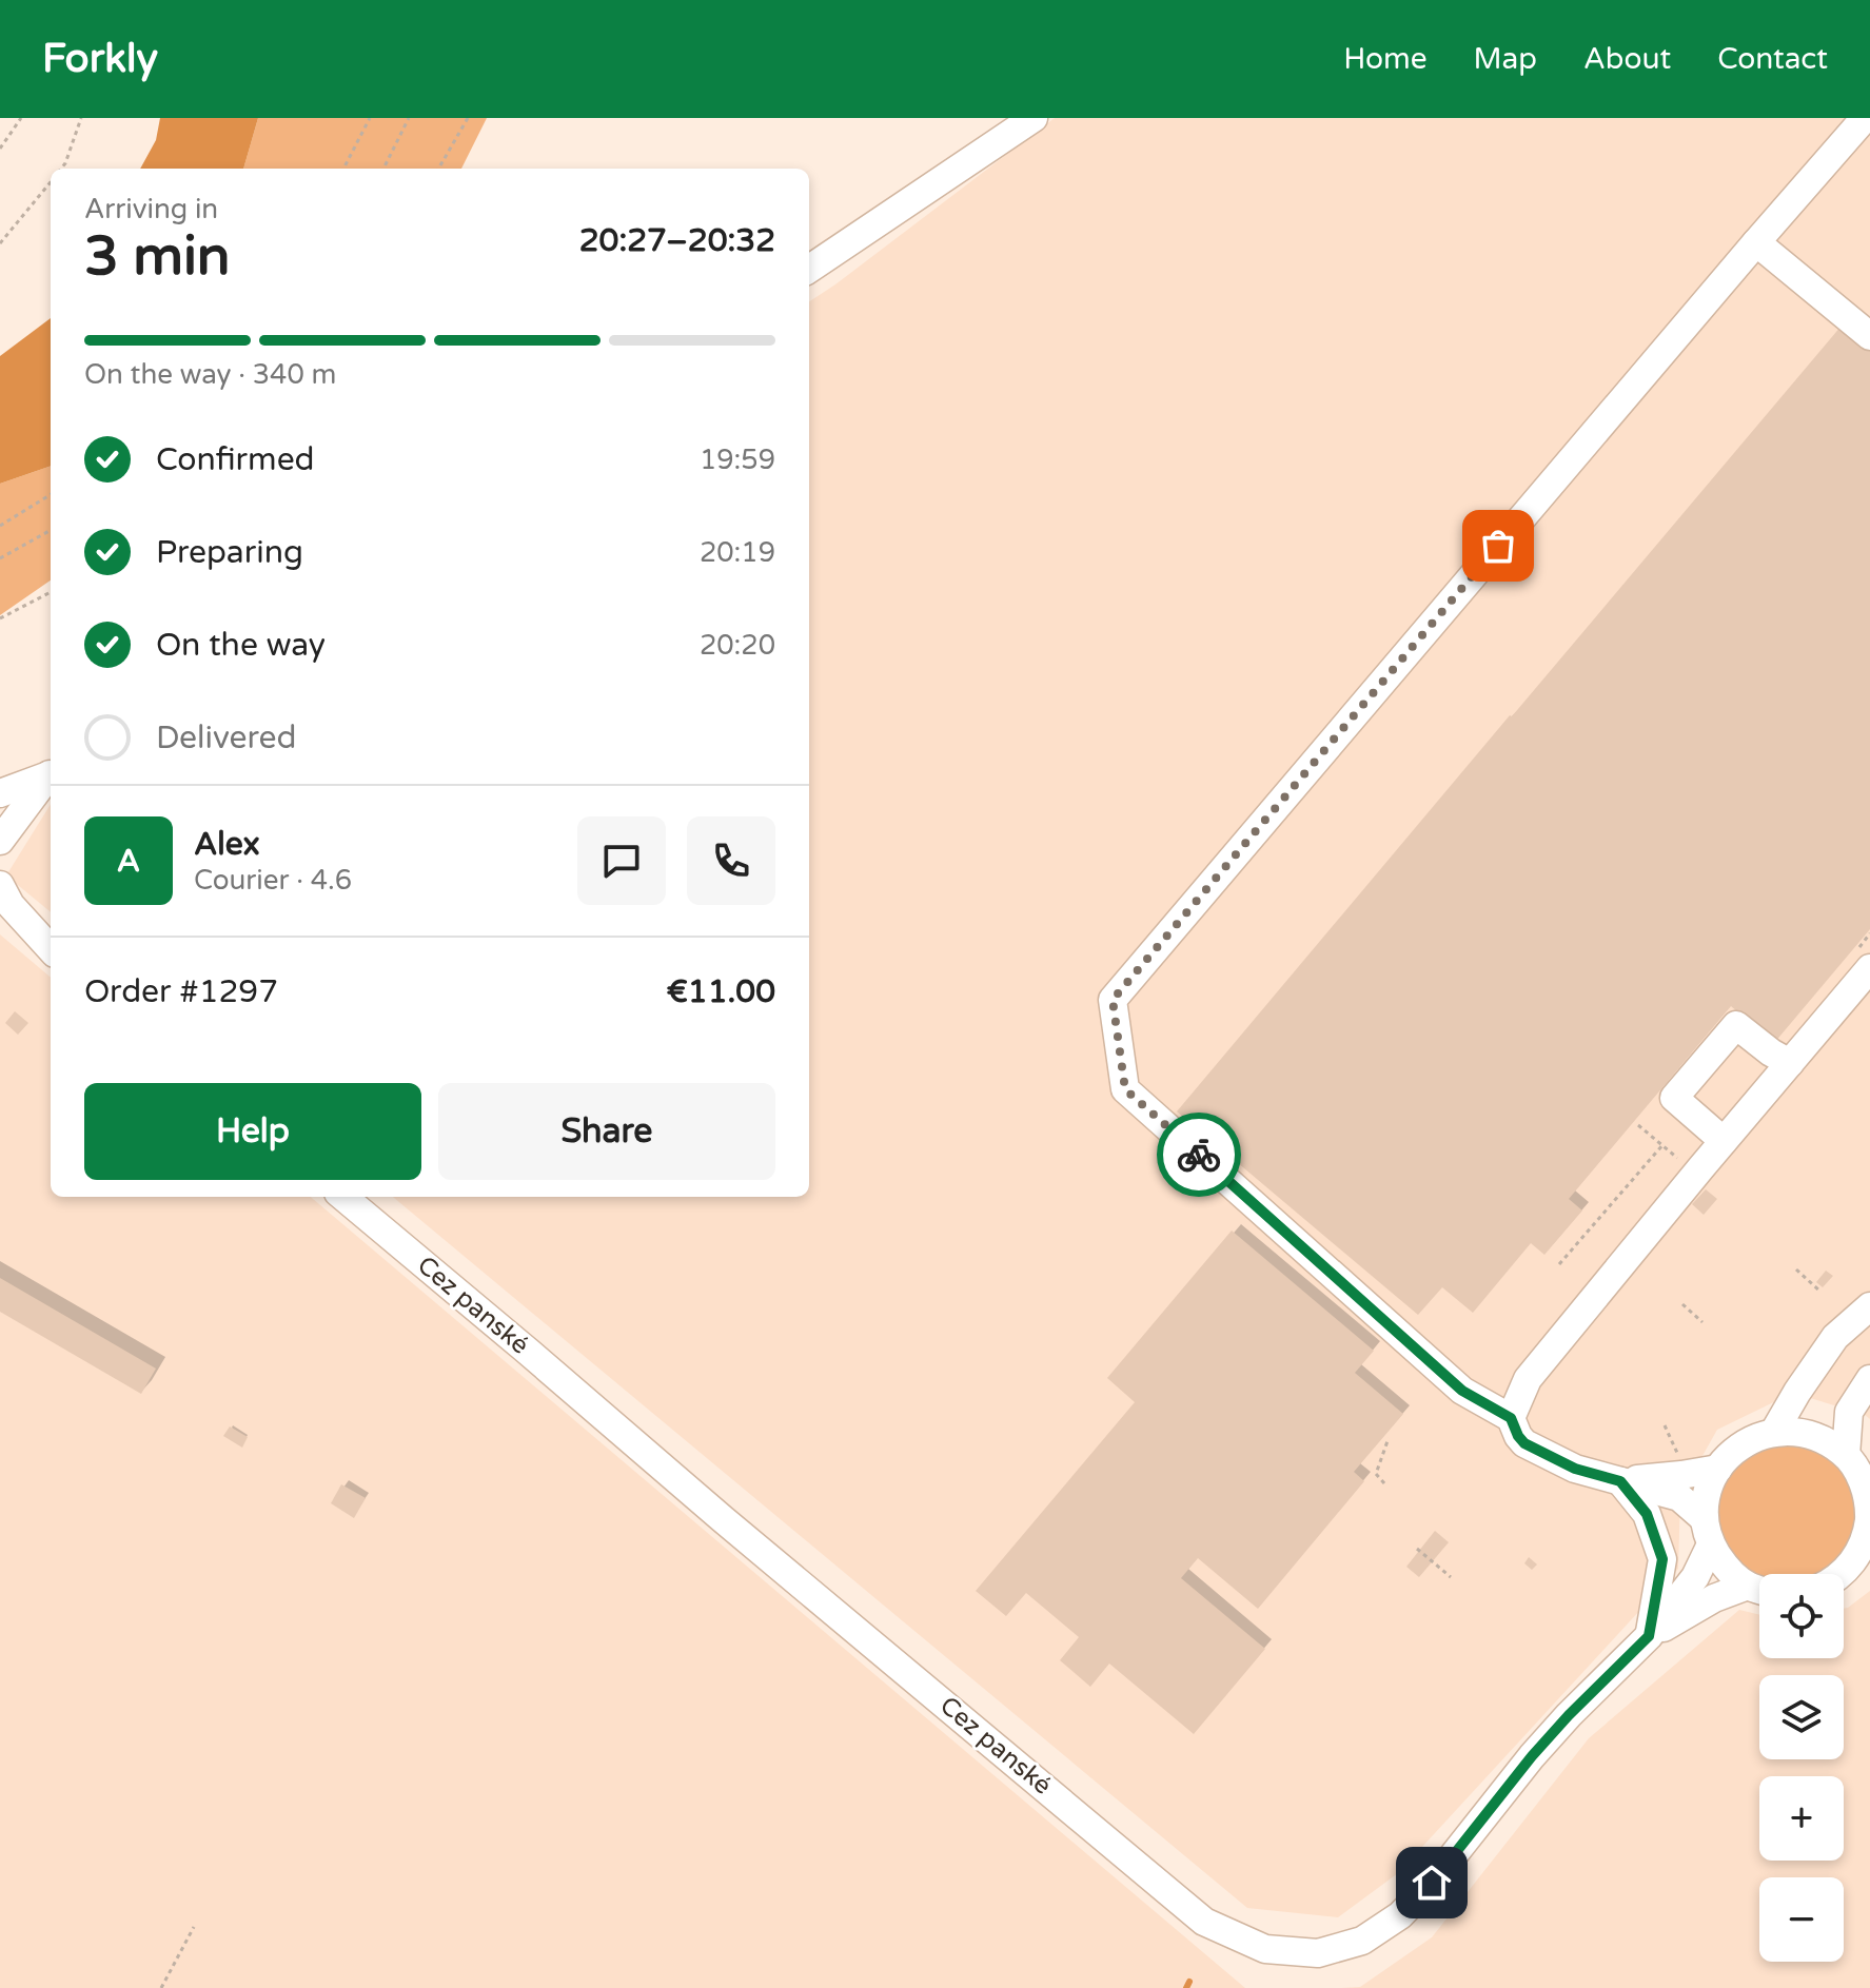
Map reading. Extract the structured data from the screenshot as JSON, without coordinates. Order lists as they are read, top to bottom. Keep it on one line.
{"streets":{"street":["Cez panské"]},"page":{"header":"Forkly","nav":["Home","Map","About","Contact"],"heading":["3 min","Arriving in","20:27–20:32"],"panel":["Alex","Courier · 4.6","Order #1297","€11.00"],"bar":"On the way · 340 m","list":[["Confirmed","19:59"],["Preparing","20:19"],["On the way","20:20"],"Delivered"],"round":"A","buttons":["Help","Share"],"map_buttons":["+","−"]}}
